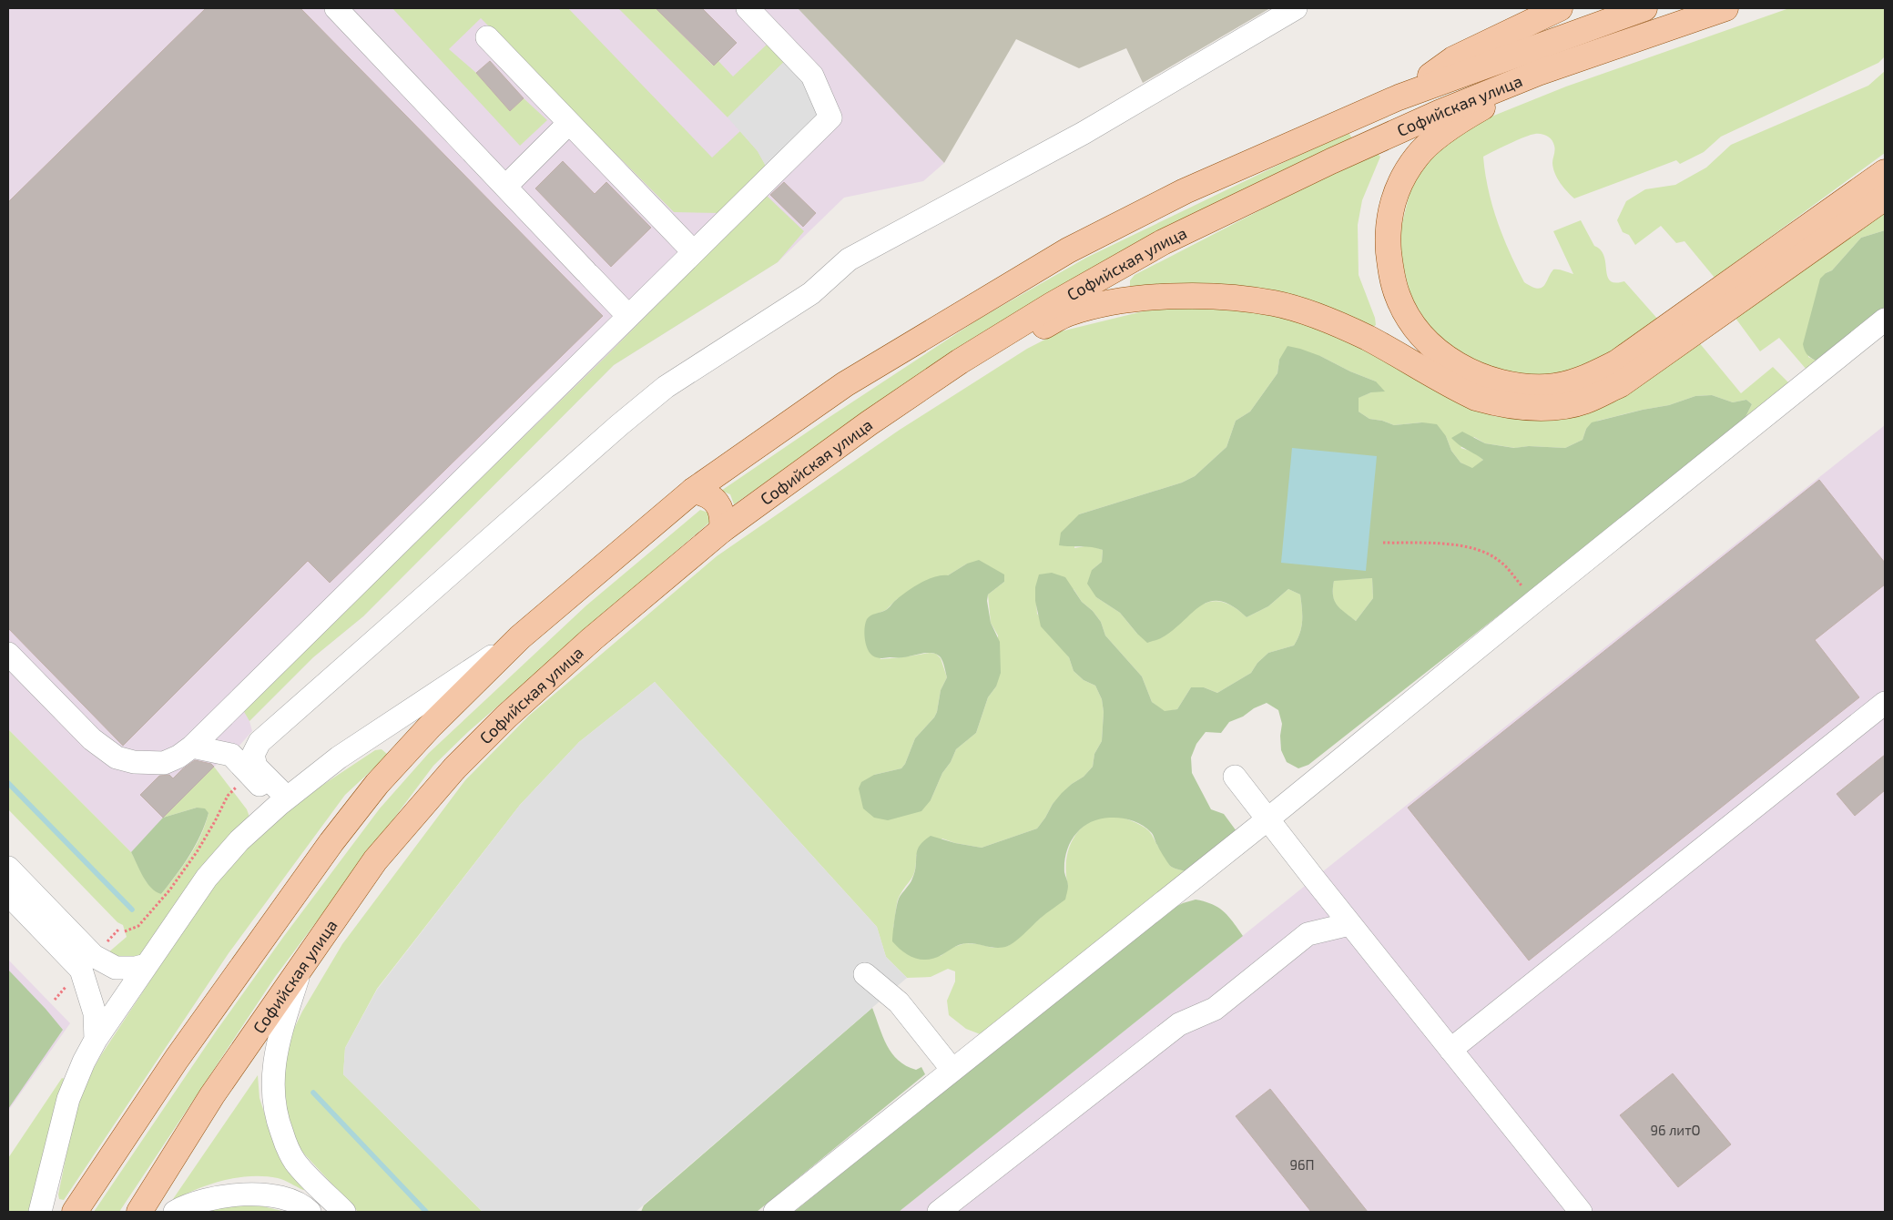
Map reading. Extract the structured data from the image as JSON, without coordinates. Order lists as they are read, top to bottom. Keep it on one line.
{"streets":{"main road":["Софийская улица"]},"house_numbers":["96 литО","96П"]}
